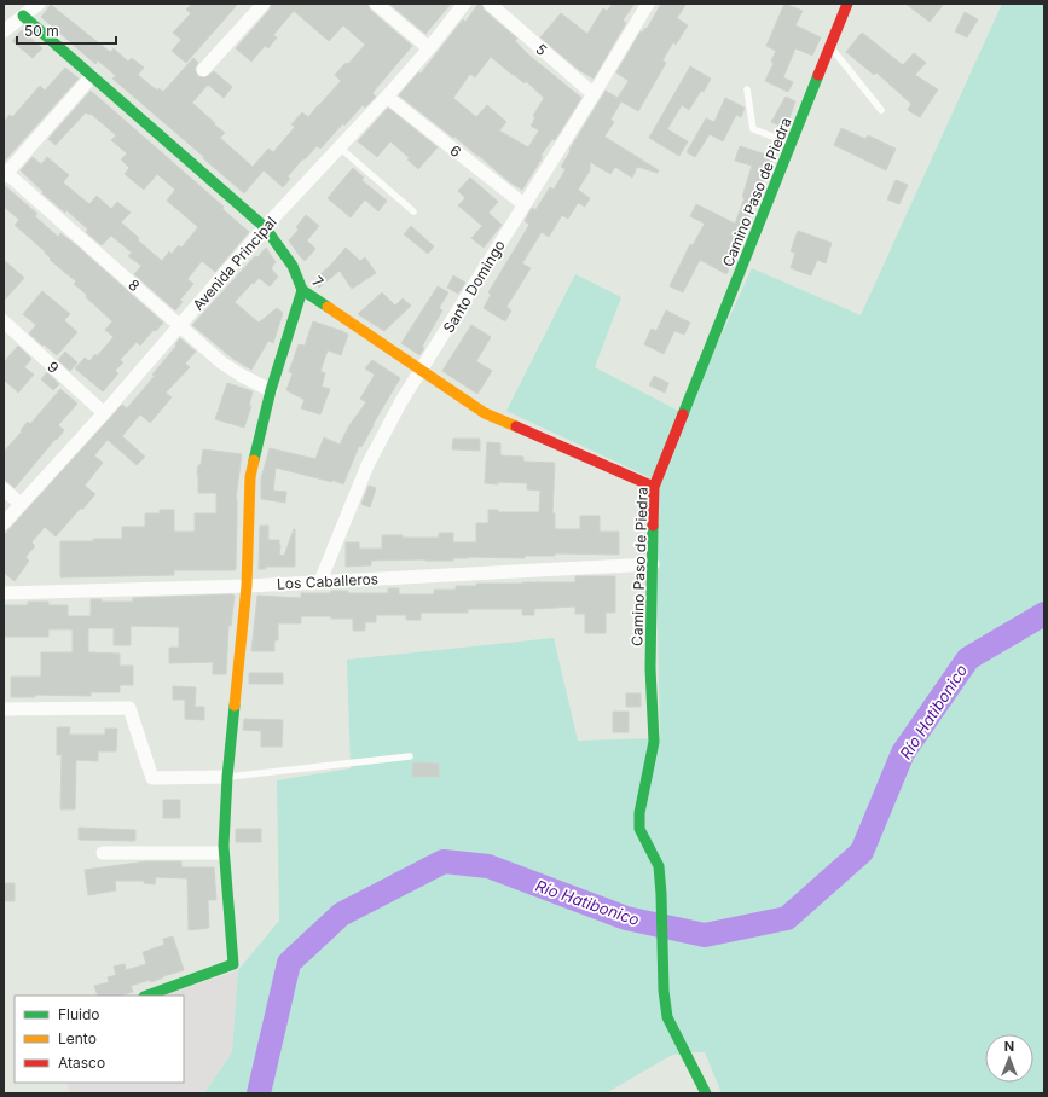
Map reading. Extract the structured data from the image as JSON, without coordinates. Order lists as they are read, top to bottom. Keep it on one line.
{"streets":{"street":["5","6","Camino Paso de Piedra","Avenida Principal","7","8","Santo Domingo","9","Los Caballeros"]},"crossings":[["5","Santo Domingo"],["6","Avenida Principal"],["6","Santo Domingo"],["Camino Paso de Piedra","7"],["Camino Paso de Piedra","Los Caballeros"],["Avenida Principal","7"],["Avenida Principal","8"],["Avenida Principal","9"],["7","Santo Domingo"],["Santo Domingo","Los Caballeros"]],"water":["Río Hatibonico"],"legend":["Fluido","Lento","Atasco"],"scale_bar":"50 m","north":"top"}
